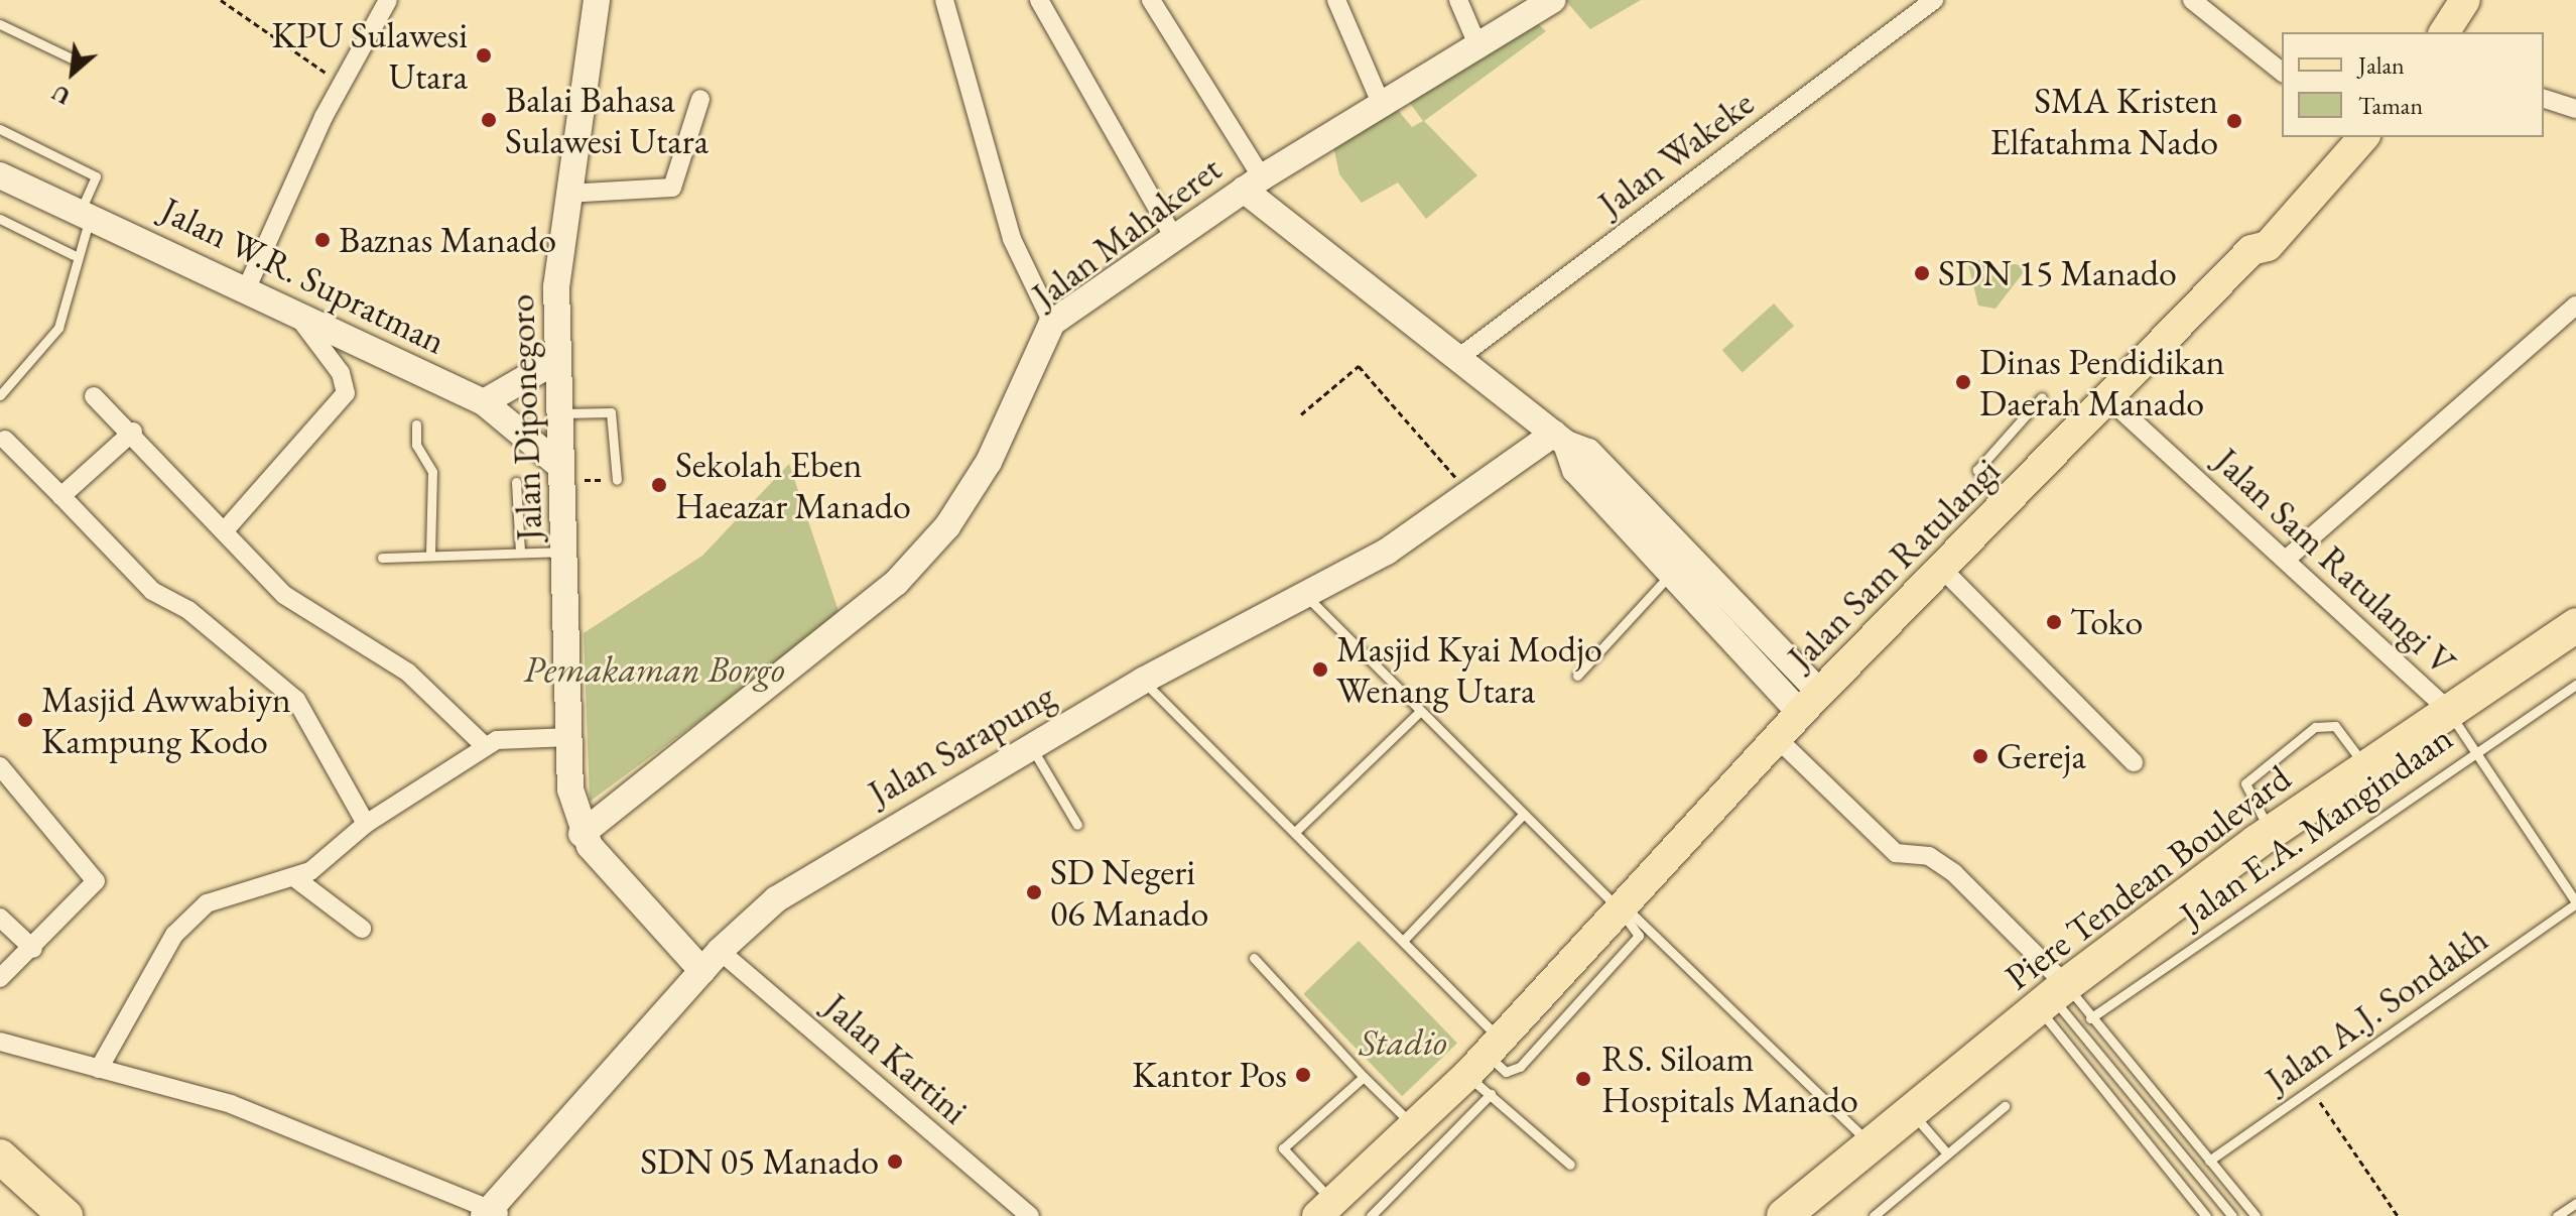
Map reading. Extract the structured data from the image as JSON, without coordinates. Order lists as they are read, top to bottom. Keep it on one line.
{"streets":{"highway":["Piere Tendean Boulevard"],"main road":["Jalan Sam Ratulangi"],"street":["Jalan Wakeke","Jalan Mahakeret","Jalan W.R. Supratman","Jalan Diponegoro","Jalan Sam Ratulangi V","Jalan Sarapung","Jalan Kartini"],"lane":["Jalan E.A. Mangindaan","Jalan A.J. Sondakh"]},"crossings":[["Jalan Mahakeret","Jalan Diponegoro"],["Jalan W.R. Supratman","Jalan Diponegoro"],["Jalan Sam Ratulangi V","Jalan Sam Ratulangi"],["Jalan Sam Ratulangi V","Piere Tendean Boulevard"],["Jalan Sarapung","Jalan Kartini"]],"parks":["Pemakaman Borgo","Stadio"],"places":["KPU Sulawesi Utara","Balai Bahasa Sulawesi Utara","SMA Kristen Elfatahma Nado","Baznas Manado","SDN 15 Manado","Dinas Pendidikan Daerah Manado","Sekolah Eben Haeazar Manado","Toko","Masjid Kyai Modjo Wenang Utara","Masjid Awwabiyn Kampung Kodo","Gereja","SD Negeri 06 Manado","Kantor Pos","RS. Siloam Hospitals Manado","SDN 05 Manado"],"legend":["Jalan","Taman"],"north":"bottom left"}
